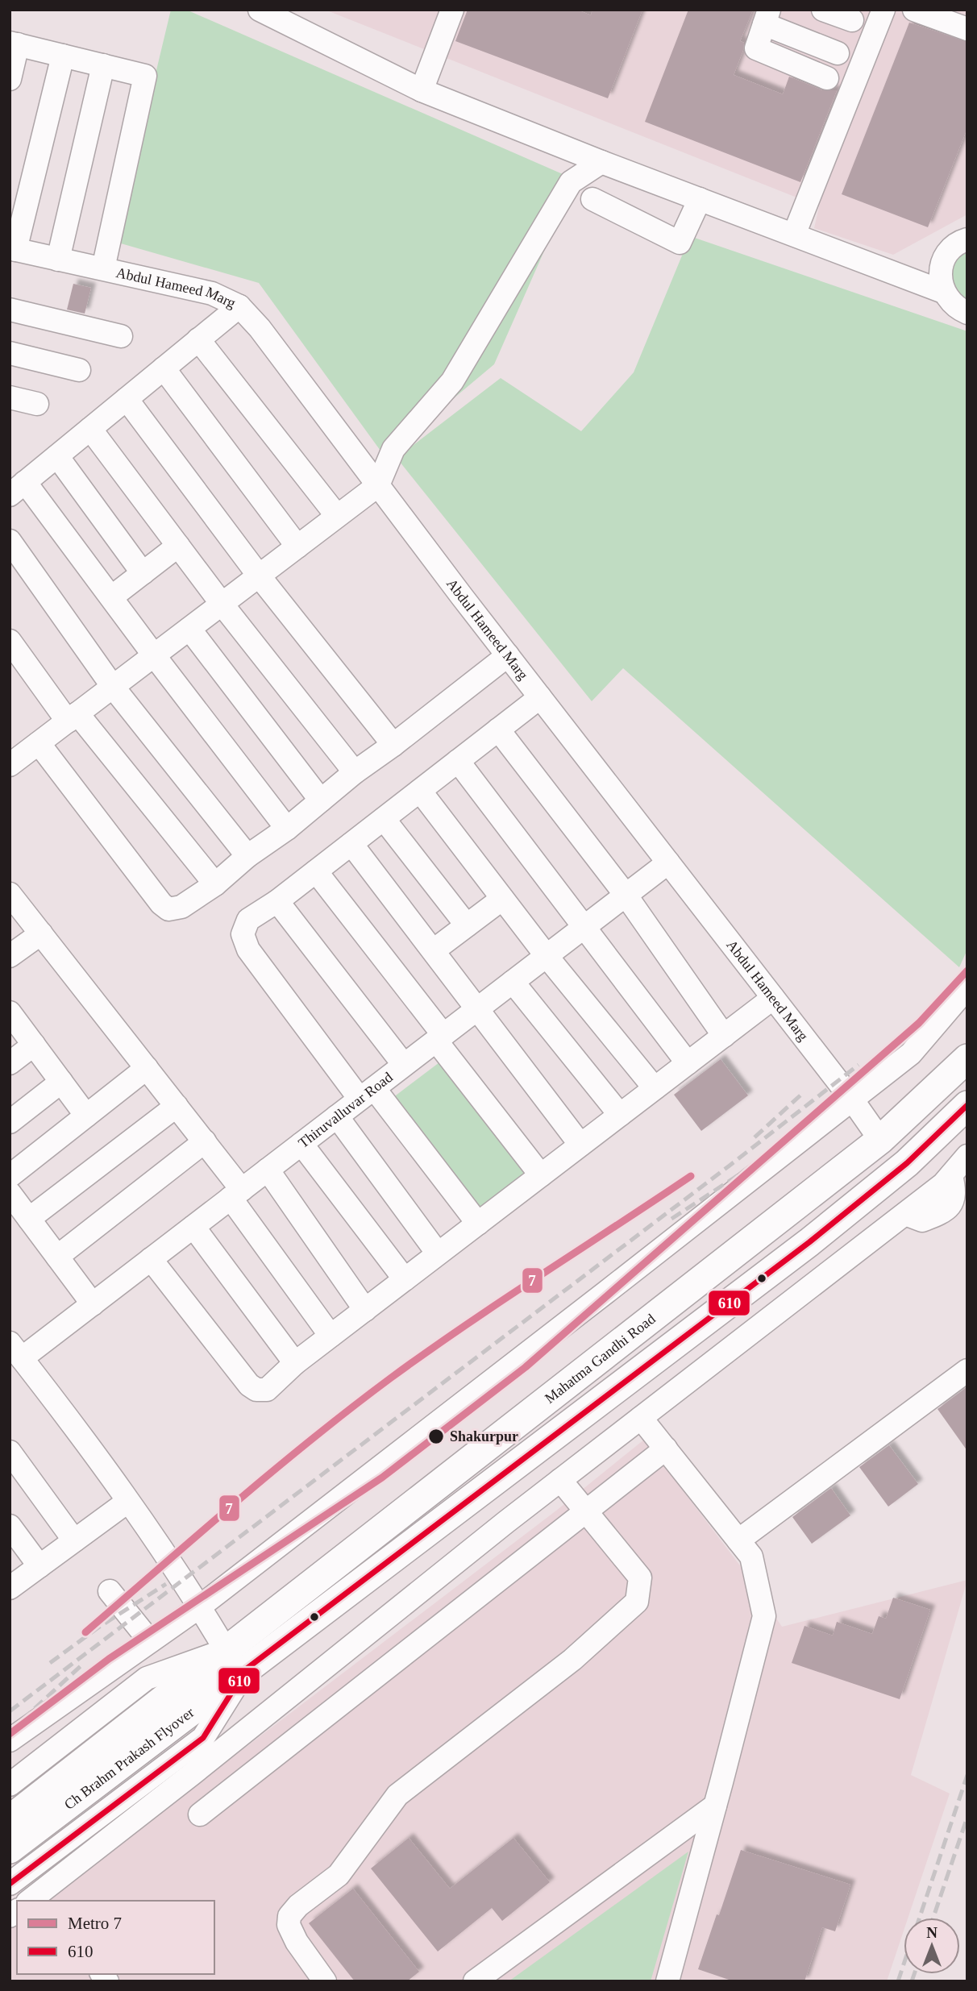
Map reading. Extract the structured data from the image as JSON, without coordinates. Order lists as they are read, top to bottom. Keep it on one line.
{"streets":{"main road":["Mahatma Gandhi Road","Ch Brahm Prakash Flyover"],"street":["Abdul Hameed Marg","Thiruvalluvar Road"]},"crossings":[["Abdul Hameed Marg","Thiruvalluvar Road"],["Abdul Hameed Marg","Mahatma Gandhi Road"],["Mahatma Gandhi Road","Ch Brahm Prakash Flyover"]],"places":["Shakurpur"],"lines":["metro line 7","transit line 610"],"legend":["Metro 7","610"],"north":"top"}
